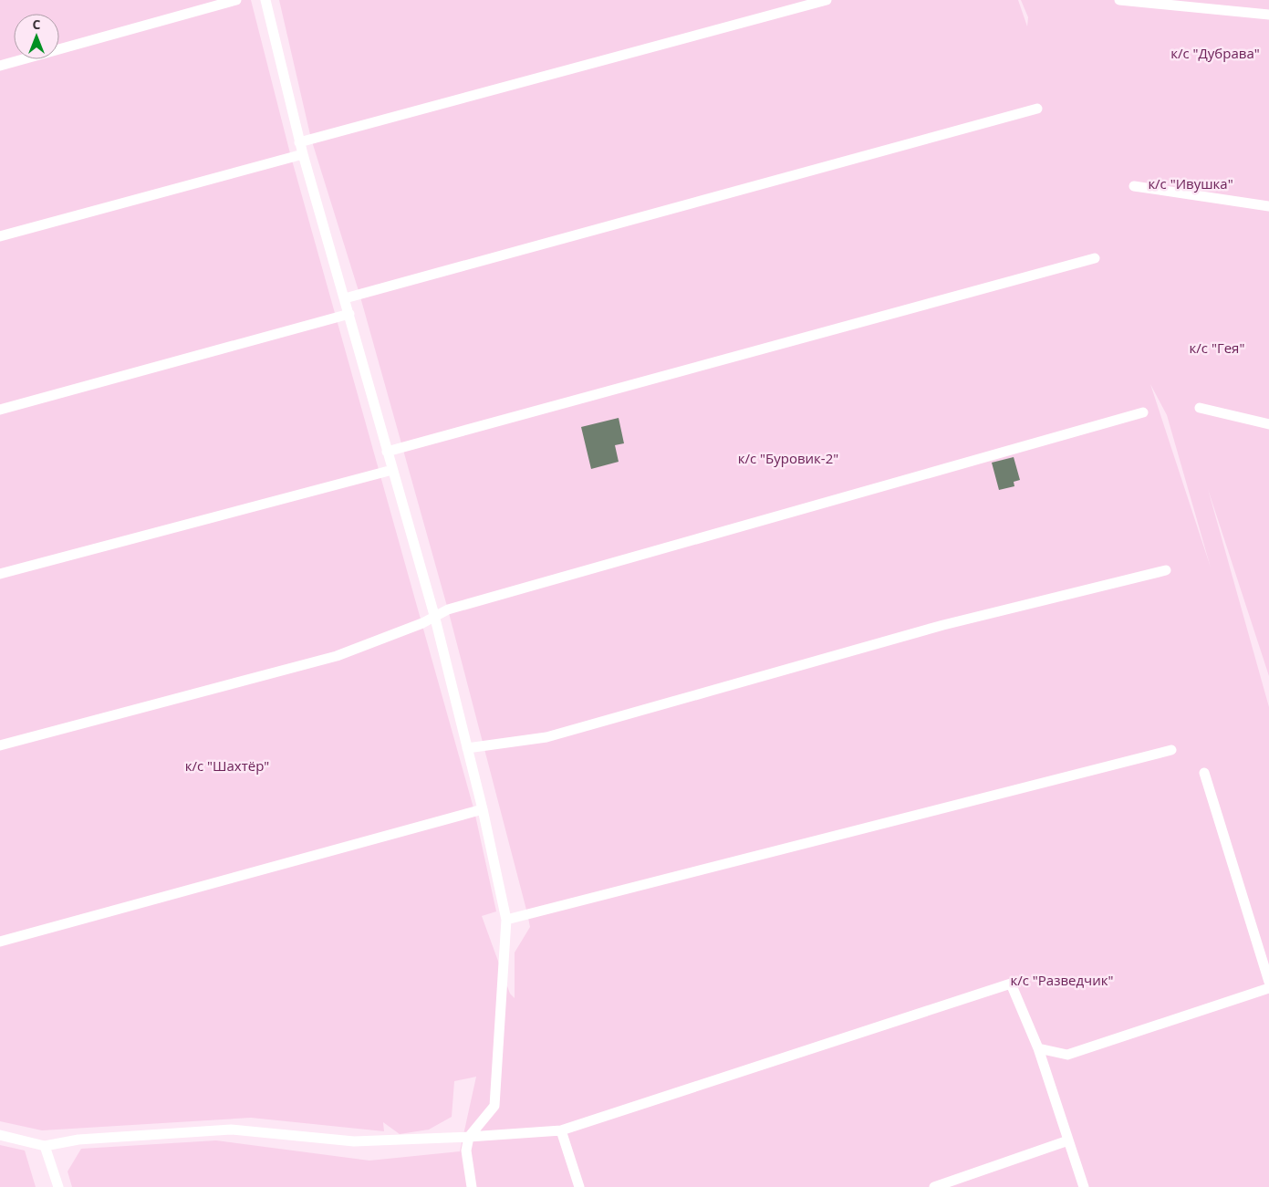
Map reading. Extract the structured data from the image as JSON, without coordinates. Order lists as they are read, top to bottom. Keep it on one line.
{"parks":["к/с \"Дубрава\"","к/с \"Ивушка\"","к/с \"Гея\"","к/с \"Буровик-2\"","к/с \"Шахтёр\"","к/с \"Разведчик\""],"north":"top"}
